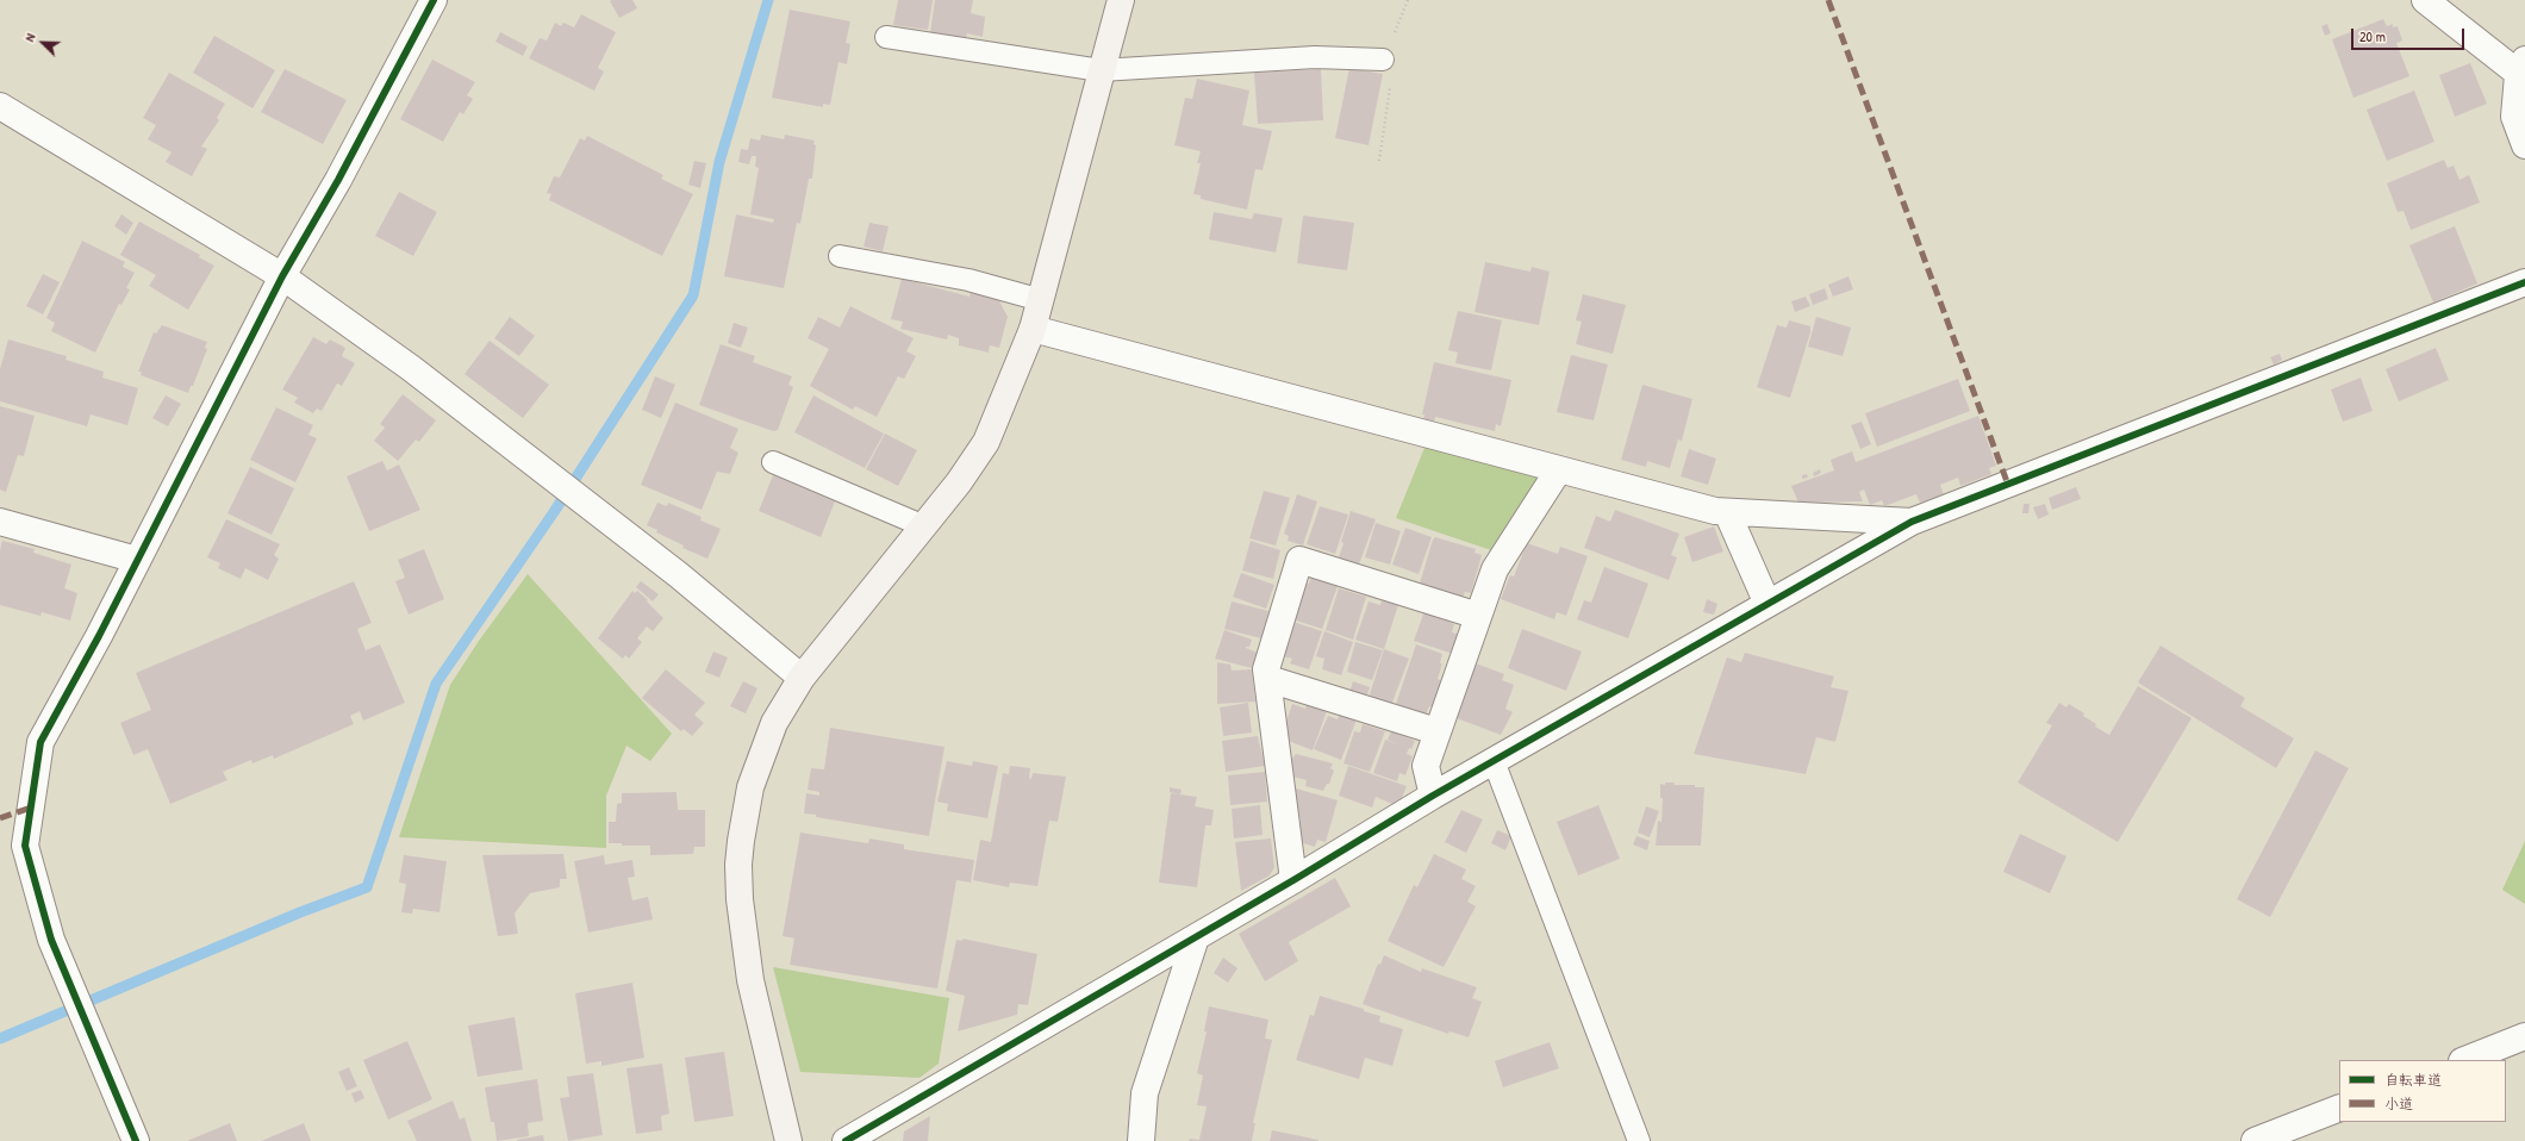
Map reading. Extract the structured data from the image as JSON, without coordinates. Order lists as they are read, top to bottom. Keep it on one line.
{"legend":["自転車道","小道"],"scale_bar":"20 m","north":"top left"}
